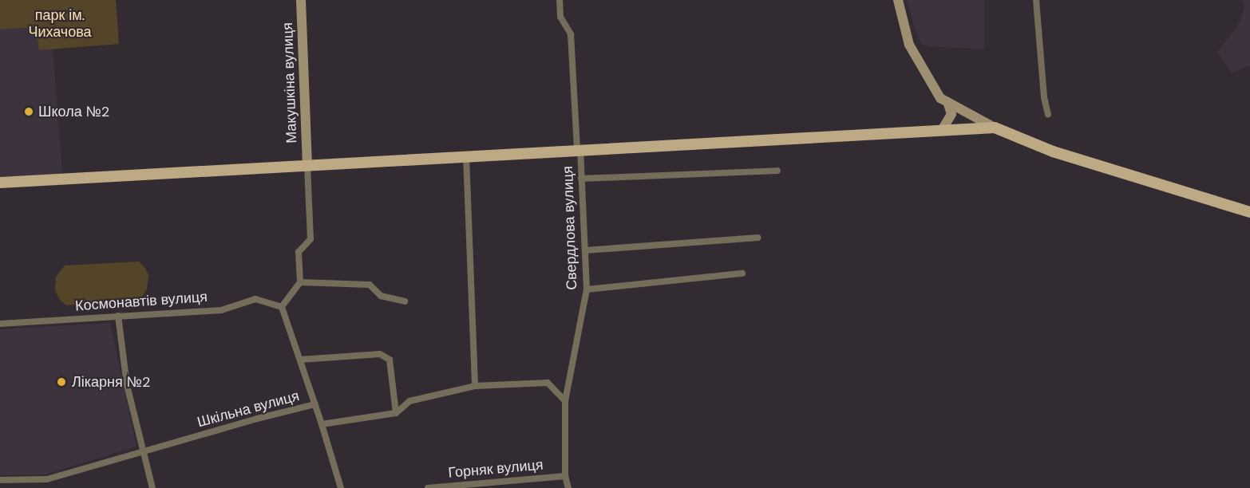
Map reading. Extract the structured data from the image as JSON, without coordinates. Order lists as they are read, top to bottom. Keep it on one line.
{"streets":{"main road":["Макушкіна вулиця"],"street":["Свердлова вулиця","Космонавтів вулиця","Шкільна вулиця","Горняк вулиця"]},"crossings":[["Свердлова вулиця","Горняк вулиця"]],"parks":["парк ім. Чихачова"],"places":["Школа №2","Лікарня №2"]}
